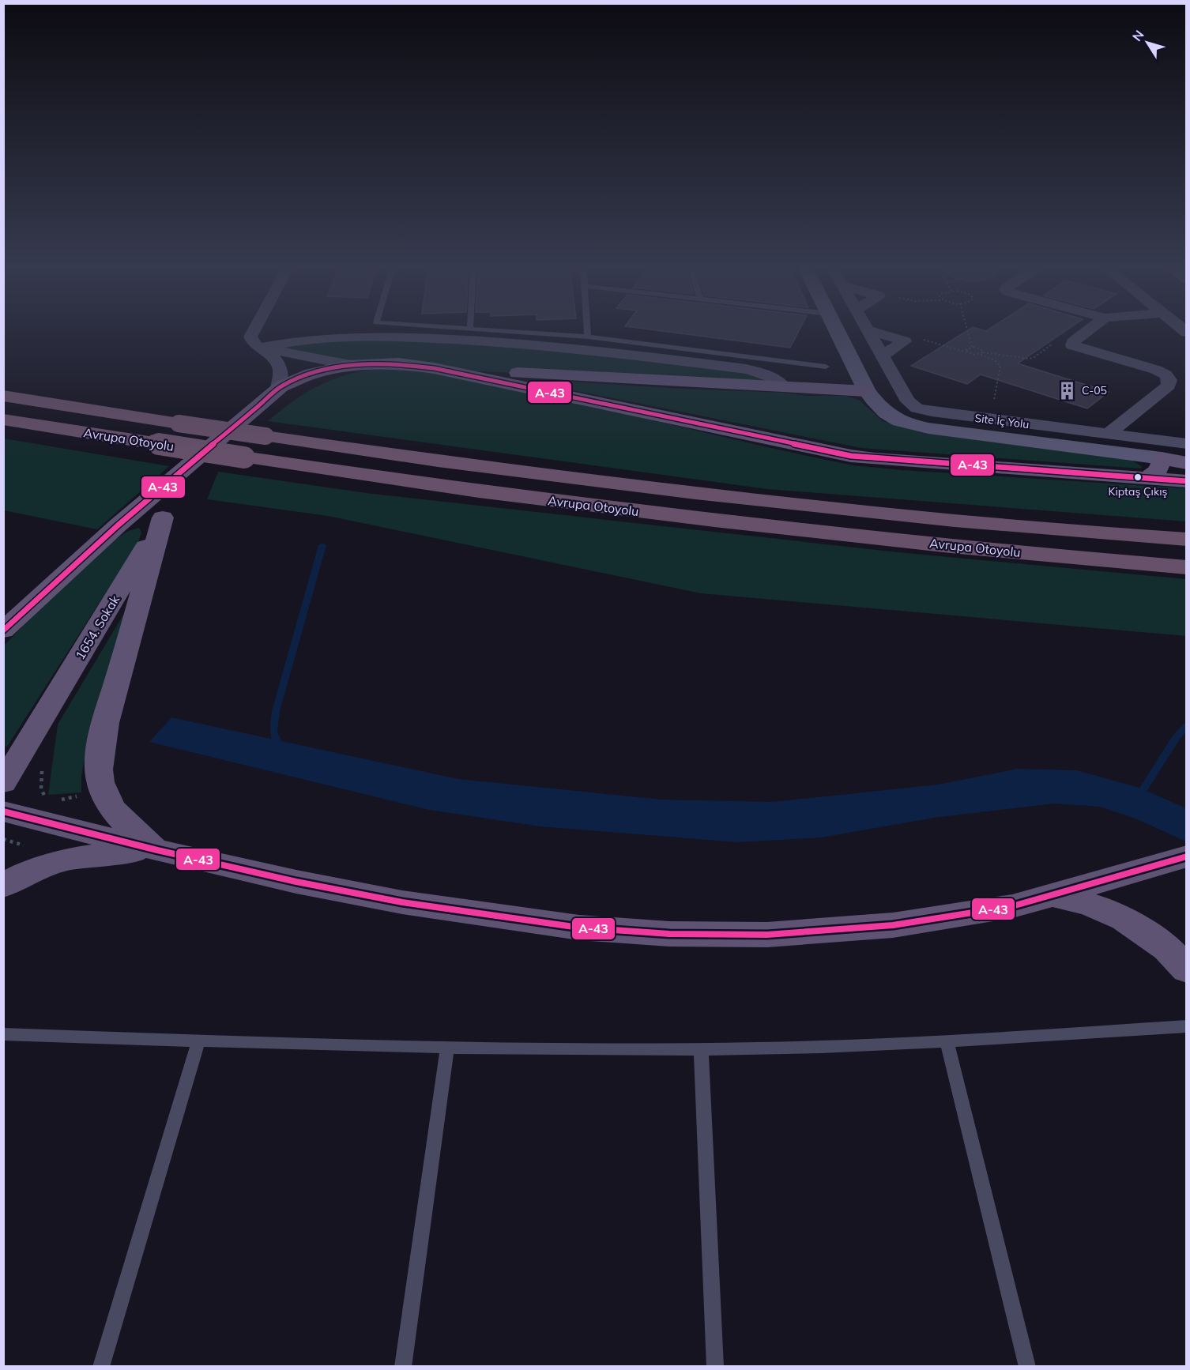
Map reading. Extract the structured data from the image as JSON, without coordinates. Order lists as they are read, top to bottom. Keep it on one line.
{"streets":{"highway":["Avrupa Otoyolu"],"main road":["1654. Sokak"],"street":["Site İç Yolu"]},"places":{"building":["C-05"],"other":["Kiptaş Çıkış"]},"lines":["transit line A-43"],"north":"top left"}
